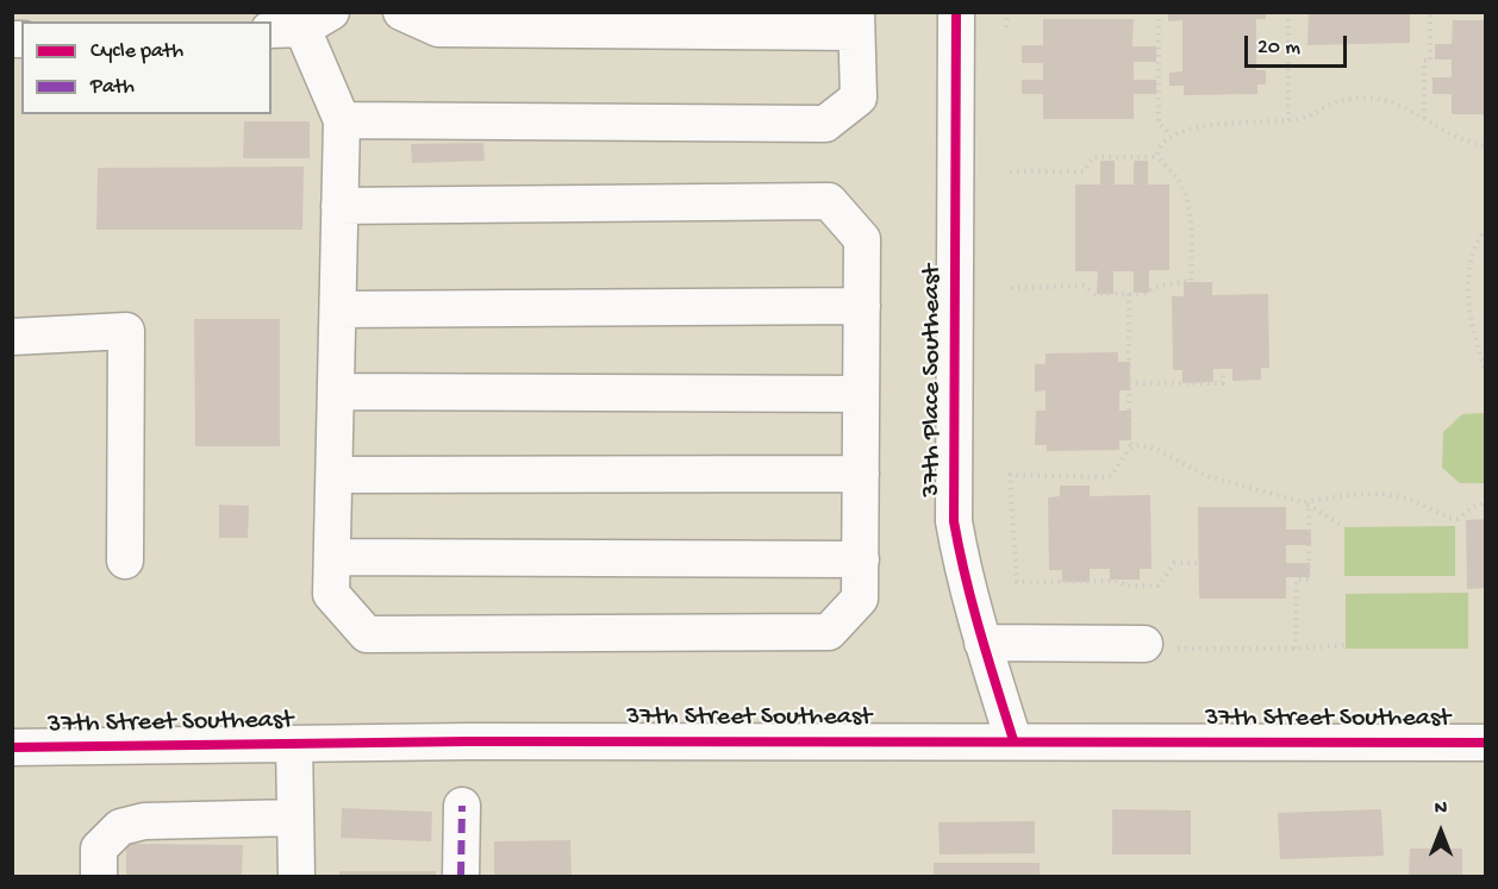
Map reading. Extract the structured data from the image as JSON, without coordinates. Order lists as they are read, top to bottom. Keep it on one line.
{"streets":{"street":["37th Place Southeast","37th Street Southeast"]},"crossings":[["37th Place Southeast","37th Street Southeast"]],"legend":["Cycle path","Path"],"scale_bar":"20 m","north":"top"}
